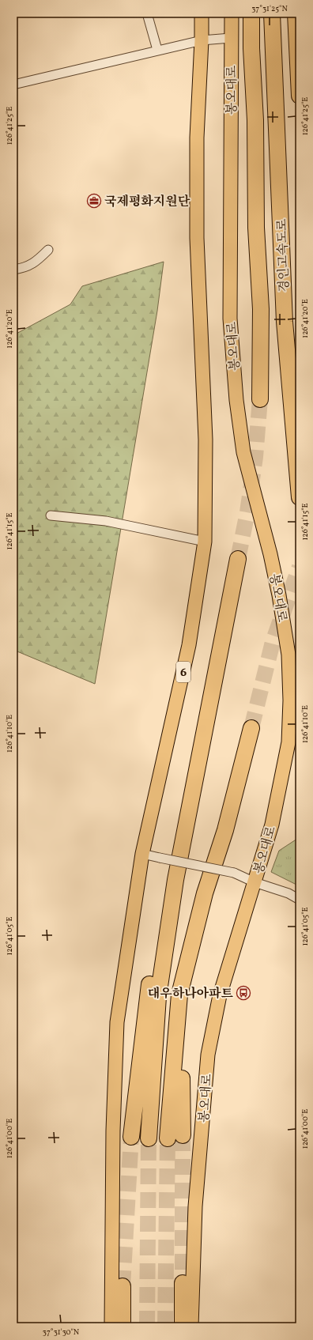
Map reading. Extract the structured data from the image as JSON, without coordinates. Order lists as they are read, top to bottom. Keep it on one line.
{"streets":{"highway":["경인고속도로"],"main road":["봉오대로","6"]},"places":{"office":["국제평화지원단"],"bus stop":["대우하나아파트"]},"coordinates":["37°31'25\"N","126°41'25\"E","126°41'20\"E","126°41'15\"E","126°41'10\"E","126°41'05\"E","126°41'00\"E","37°31'30\"N"]}
